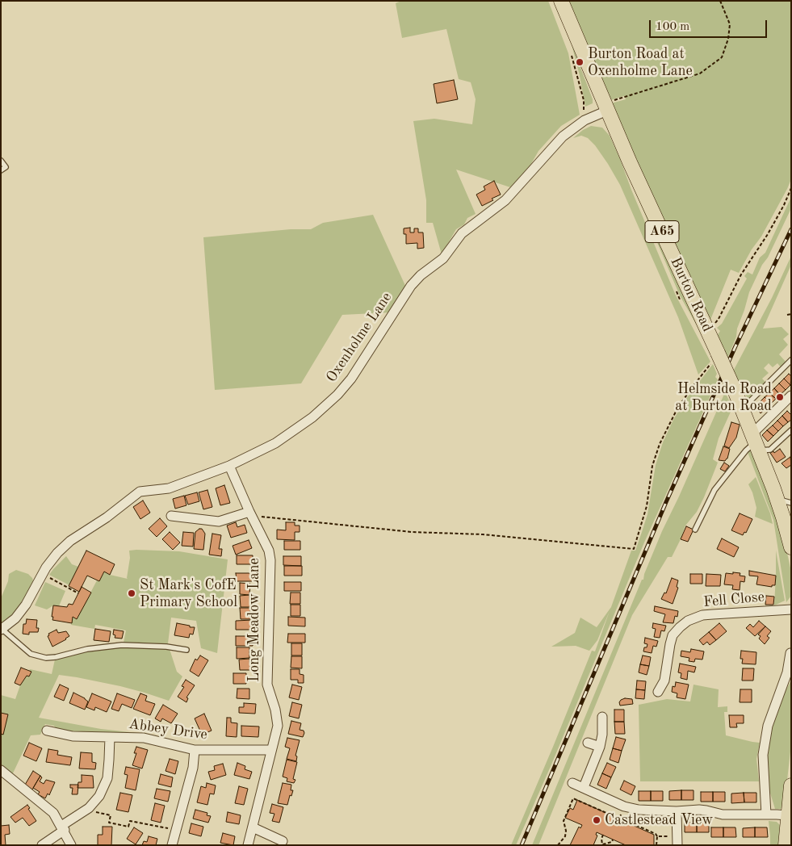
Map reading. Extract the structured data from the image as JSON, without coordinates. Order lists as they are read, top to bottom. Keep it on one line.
{"streets":{"main road":["A65","Burton Road"],"street":["Oxenholme Lane","Fell Close","Long Meadow Lane","Abbey Drive"]},"crossings":[["Burton Road","Oxenholme Lane"],["Oxenholme Lane","Long Meadow Lane"],["Long Meadow Lane","Abbey Drive"]],"places":["Burton Road at Oxenholme Lane","Helmside Road at Burton Road","St Mark's CofE Primary School","Castlestead View"],"scale_bar":"100 m"}
